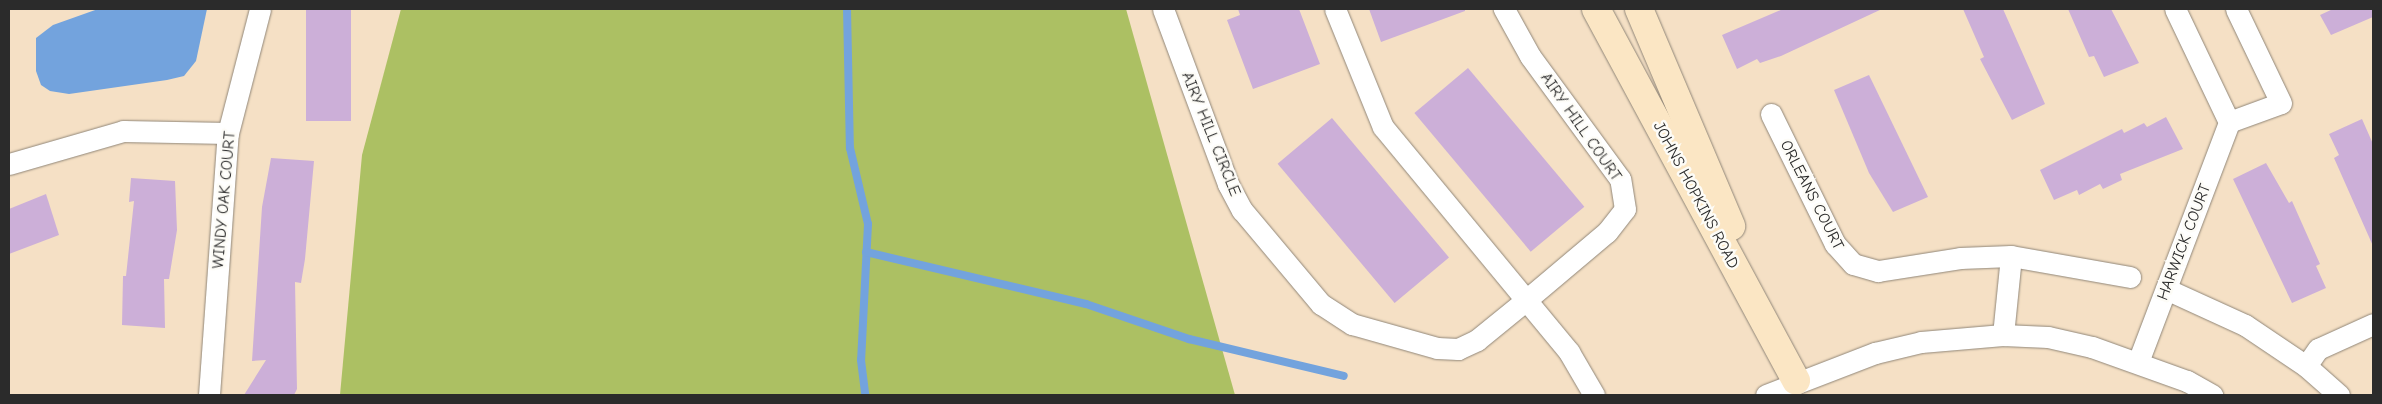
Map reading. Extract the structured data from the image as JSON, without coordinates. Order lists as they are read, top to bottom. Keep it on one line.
{"streets":{"street":["AIRY HILL COURT","AIRY HILL CIRCLE","JOHNS HOPKINS ROAD","ORLEANS COURT","WINDY OAK COURT","HARWICK COURT"]},"crossings":[["AIRY HILL COURT","AIRY HILL CIRCLE"]]}
